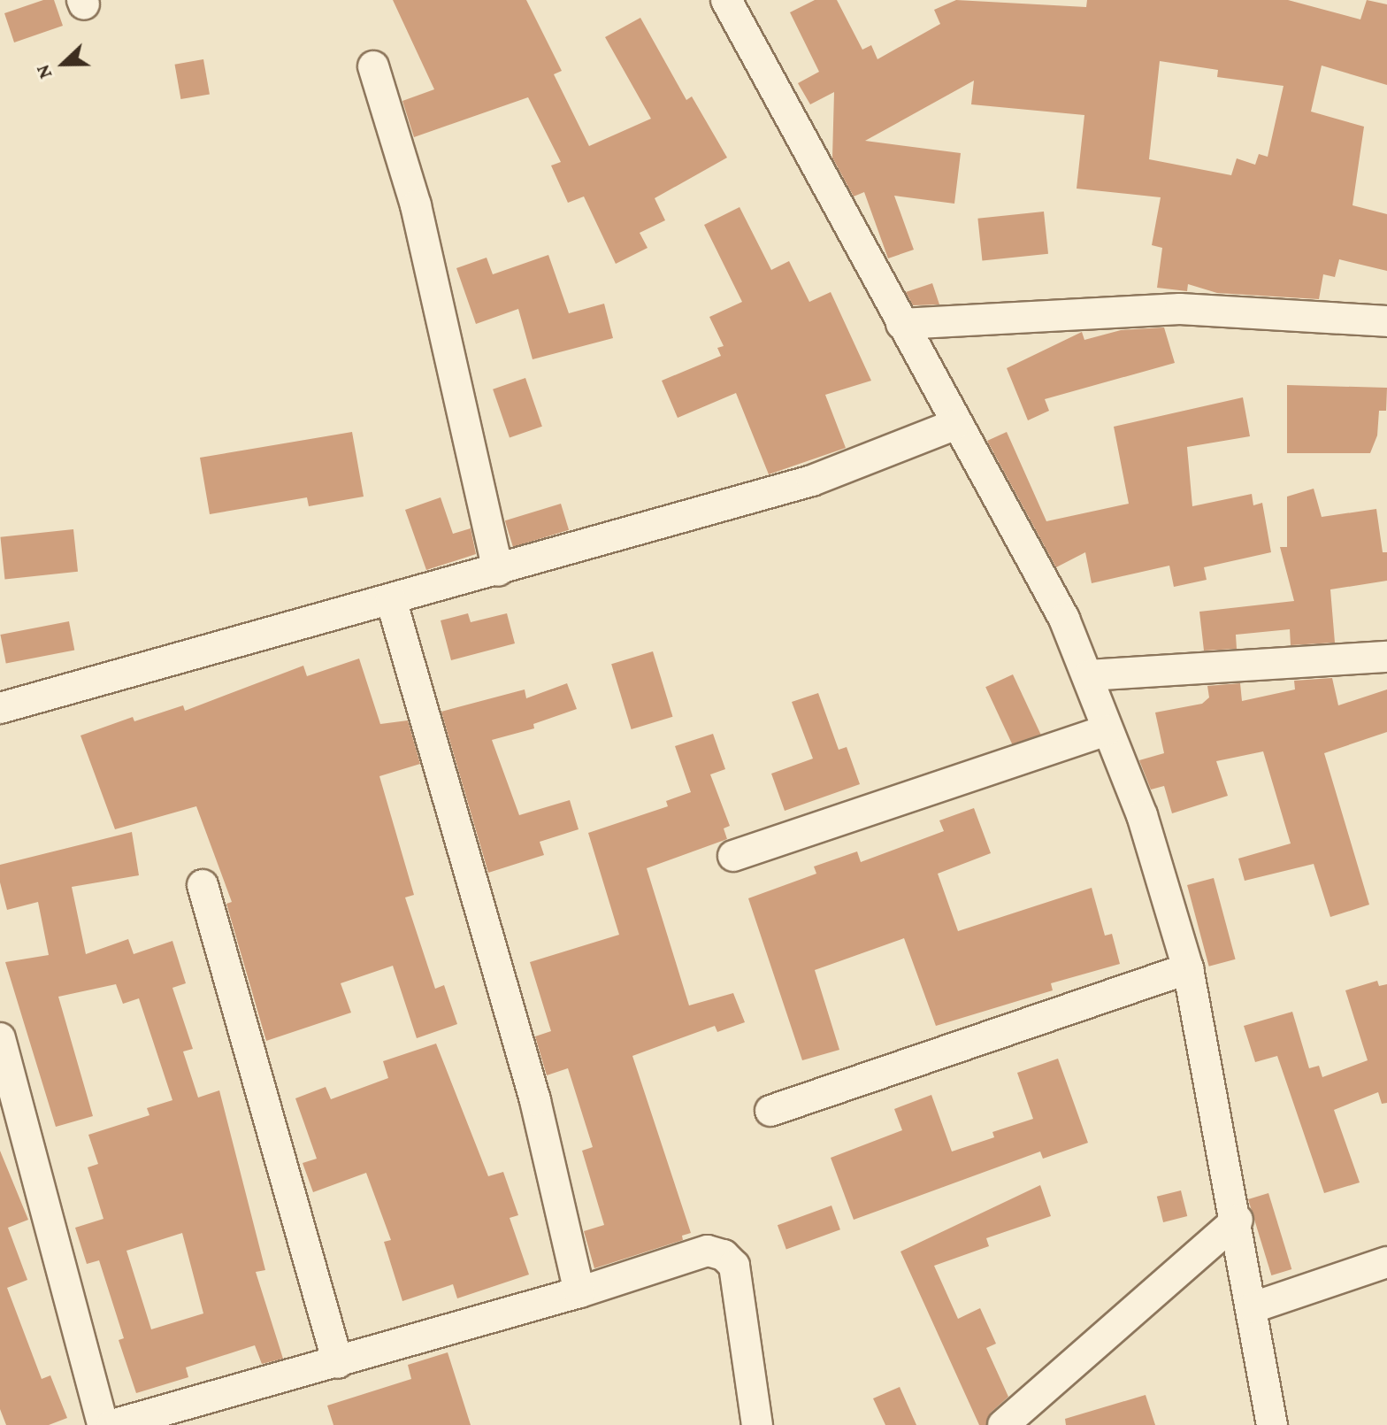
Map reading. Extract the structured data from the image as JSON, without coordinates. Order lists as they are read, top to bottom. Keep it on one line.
{"north":"left"}
